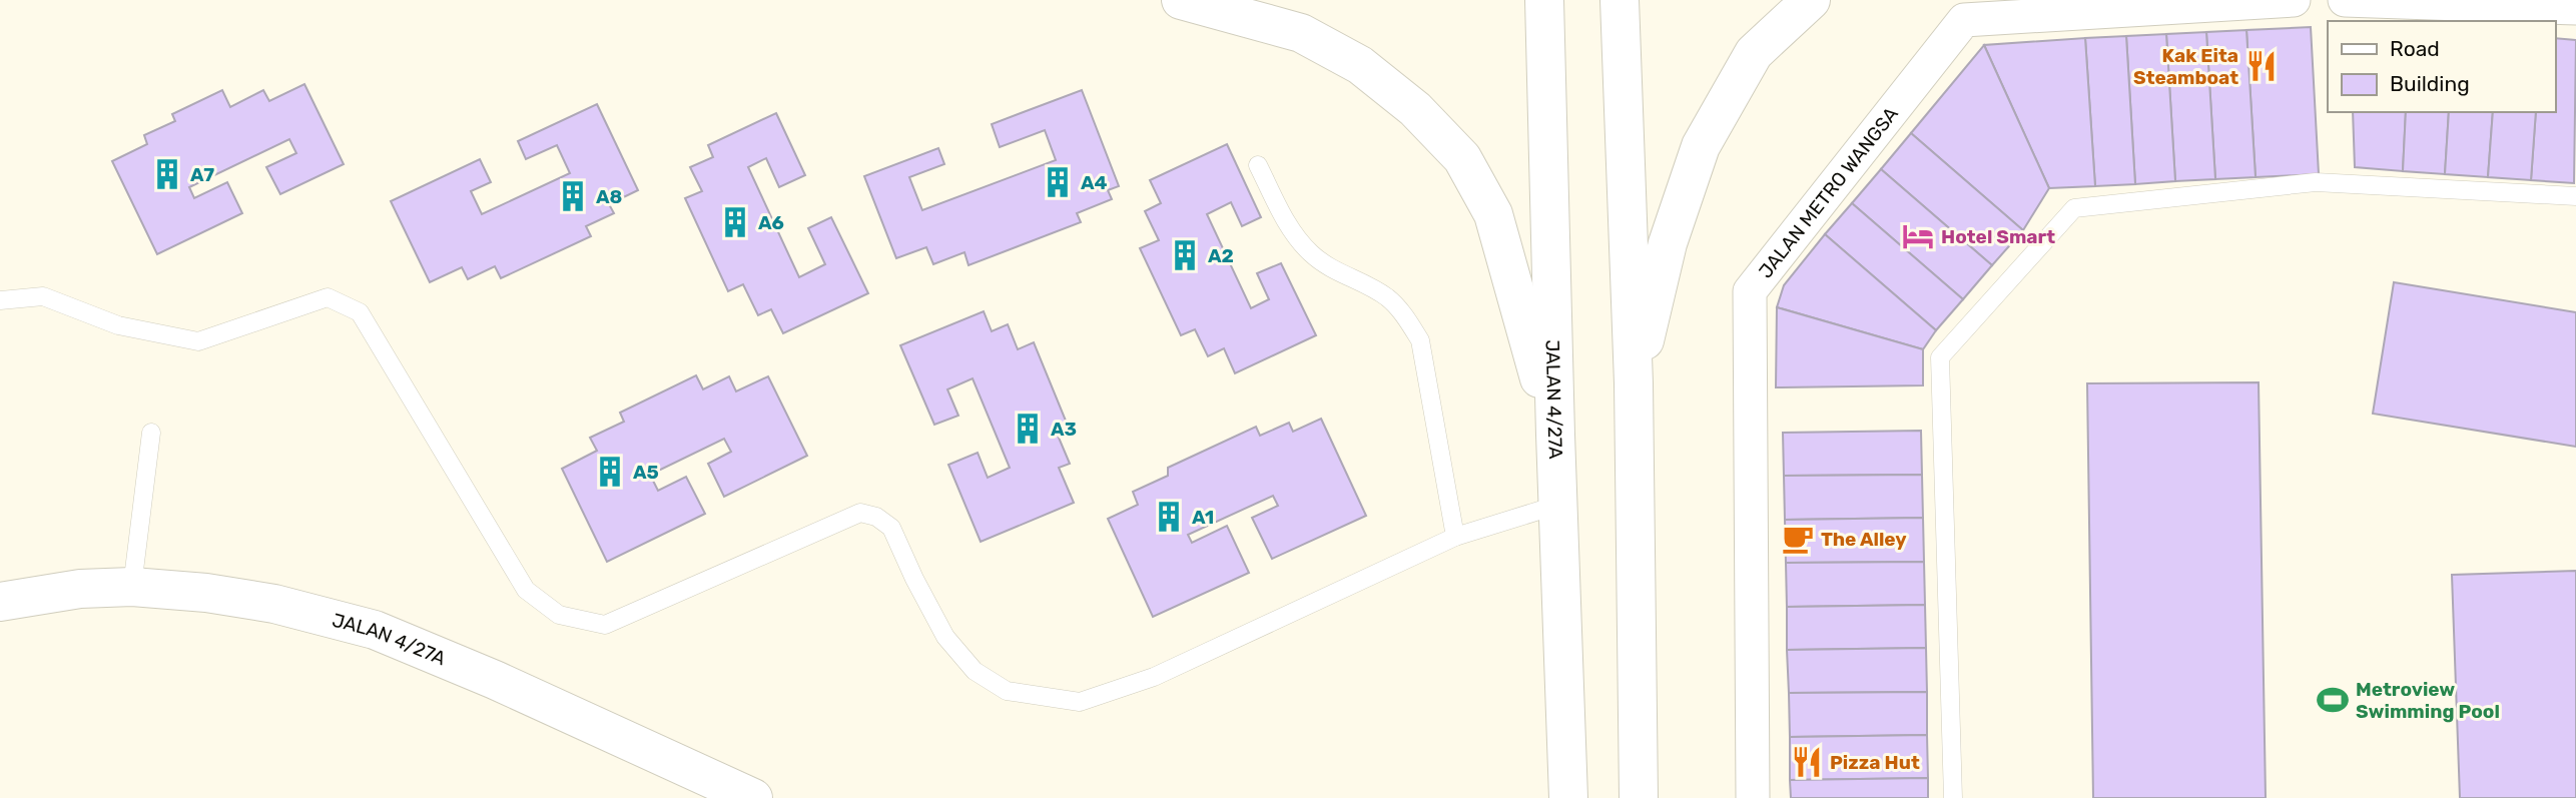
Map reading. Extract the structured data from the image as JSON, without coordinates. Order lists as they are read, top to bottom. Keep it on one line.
{"streets":{"street":["JALAN METRO WANGSA","JALAN 4/27A"]},"places":{"restaurant":["Kak Eita Steamboat","Pizza Hut"],"building":["A7","A4","A8","A6","A2","A3","A5","A1"],"hotel":["Hotel Smart"],"cafe":["The Alley"],"sports":["Metroview Swimming Pool"]},"legend":["Road","Building"]}
